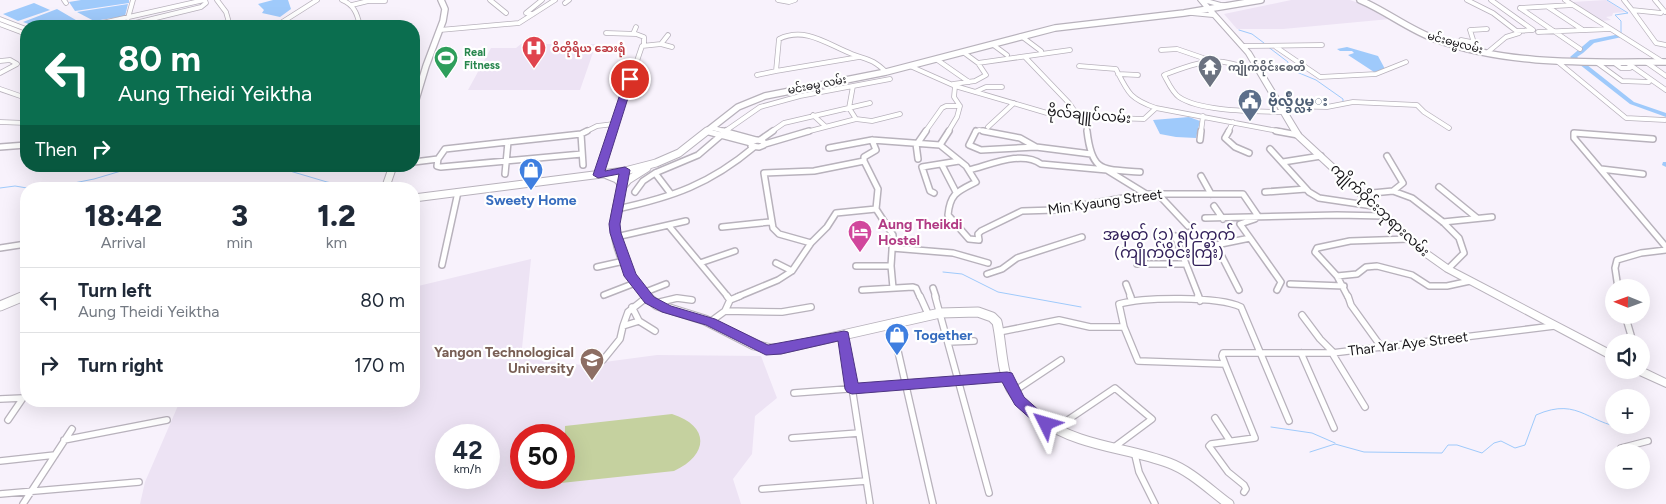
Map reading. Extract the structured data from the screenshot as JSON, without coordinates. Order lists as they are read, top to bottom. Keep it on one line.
{"streets":{"main road":["မင်းဓမ္မလမ်း","မင်းဓမ္မ လမ်း","ကျိုက်ဝိုင်းဘုရားလမ်း"],"street":["ဗိုလ်ချူပ်လမ်း","Min Kyaung Street","Thar Yar Aye Street"]},"crossings":[["မင်းဓမ္မ လမ်း","ဗိုလ်ချူပ်လမ်း"],["ကျိုက်ဝိုင်းဘုရားလမ်း","Thar Yar Aye Street"]],"districts":["အမှတ် (၃) ရပ်ကွက် (ကျိုက်ဝိုင်းကြီး)"],"places":{"hospital":["ဝိတိုရိယ ဆေးရုံ"],"sports":["Real Fitness"],"temple":["ကျိုက်ဝိုင်းစေတီ"],"public building":["ဗိုလ္ခ်ဳပ္လမ္း"],"shop":["Sweety Home","Together"],"hotel":["Aung Theikdi Hostel"],"school or university":["Yangon Technological University"]},"north":"left","page":{"turn":["80 m","Aung Theidi Yeiktha"],"then":"Then","eta":["18:42","Arrival","3","min","1.2","km"],"list":[{"name":"Turn left","note":"Aung Theidi Yeiktha","value":"80 m"},{"name":"Turn right","value":"170 m"}],"map_buttons":["+","−"],"speed":"42 km/h","limit":"50"}}
